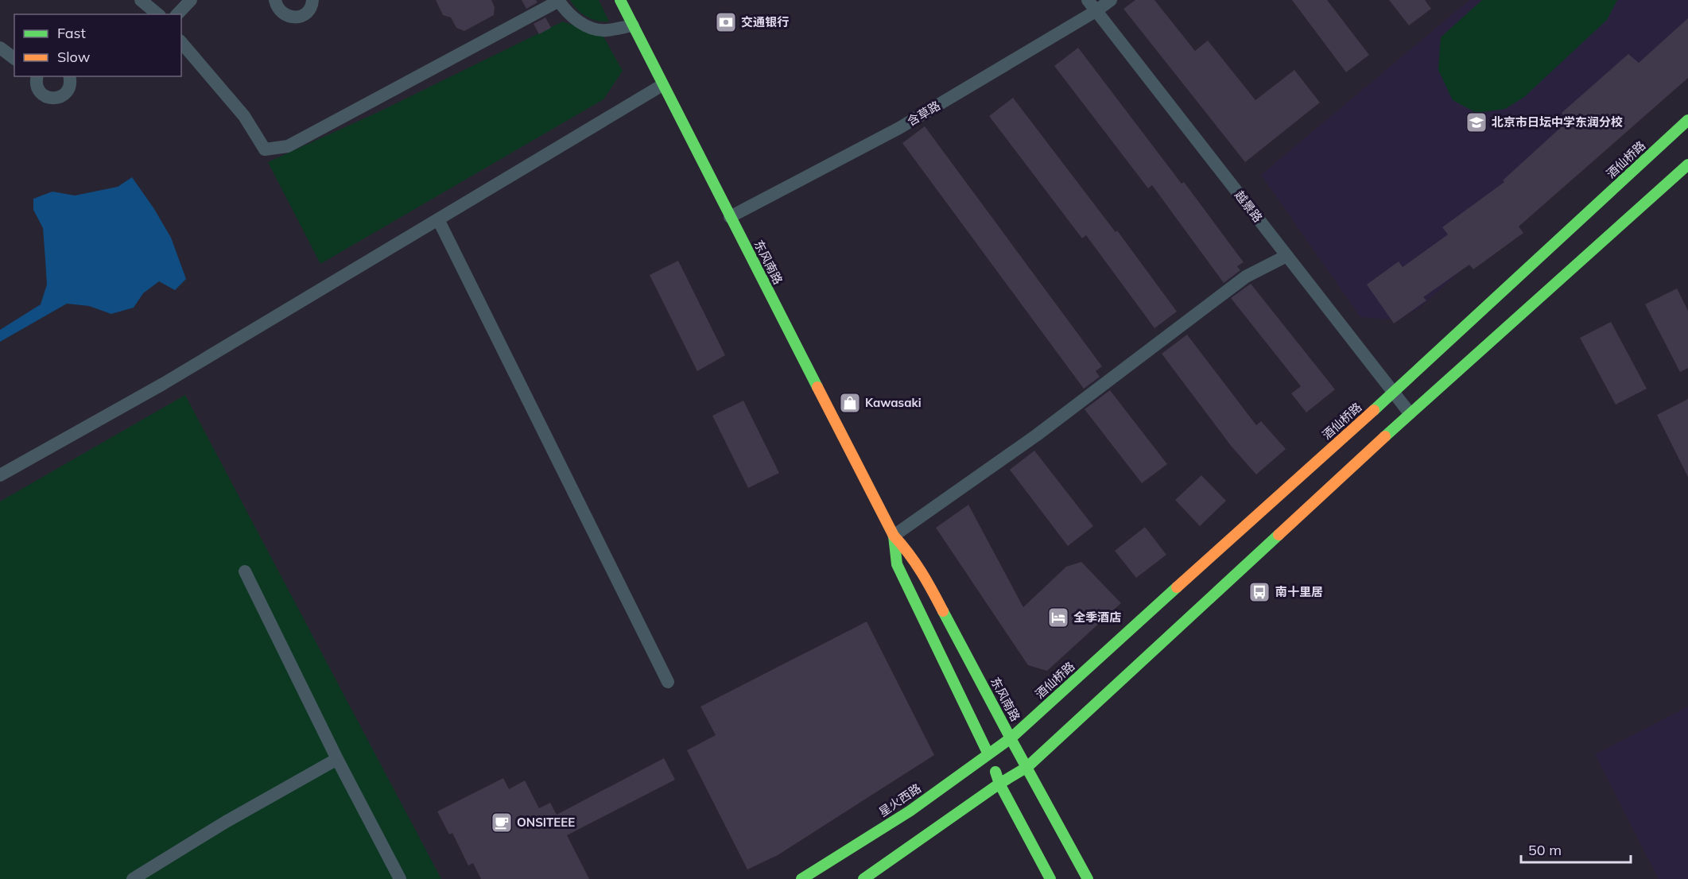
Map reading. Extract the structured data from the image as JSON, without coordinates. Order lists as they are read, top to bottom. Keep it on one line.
{"streets":{"main road":["酒仙桥路","东风南路","星火西路"],"street":["含草路","越景路"]},"crossings":[["含草路","越景路"],["含草路","东风南路"],["酒仙桥路","越景路"],["酒仙桥路","东风南路"],["酒仙桥路","星火西路"],["东风南路","星火西路"]],"places":{"bank":["交通银行"],"school or university":["北京市日坛中学东润分校"],"shop":["Kawasaki"],"bus stop":["南十里居"],"hotel":["全季酒店"],"cafe":["ONSITEEE"]},"legend":["Fast","Slow"],"scale_bar":"50 m"}
